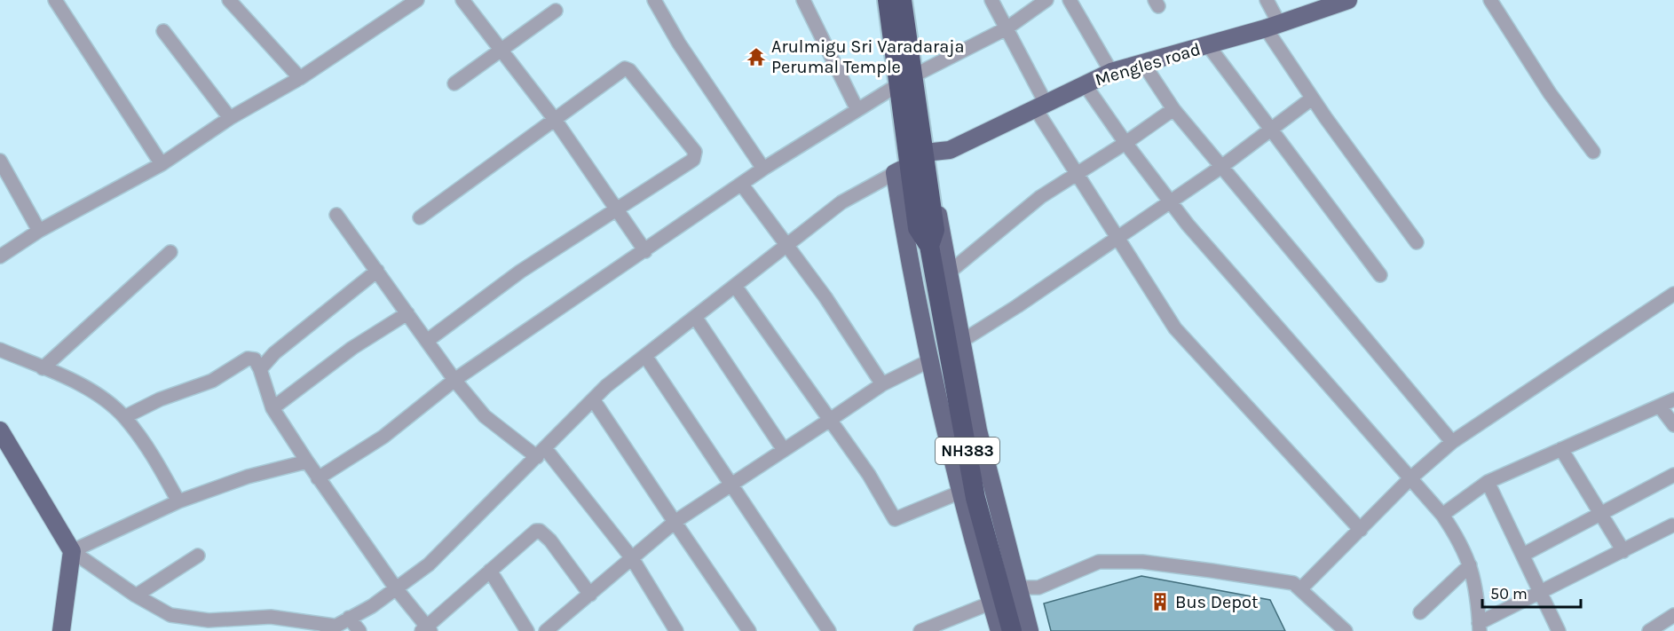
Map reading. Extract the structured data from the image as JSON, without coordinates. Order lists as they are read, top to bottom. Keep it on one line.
{"streets":{"highway":["NH383"],"main road":["Mengles road"]},"places":{"temple":["Arulmigu Sri Varadaraja Perumal Temple"],"building":["Bus Depot"]},"scale_bar":"50 m"}
